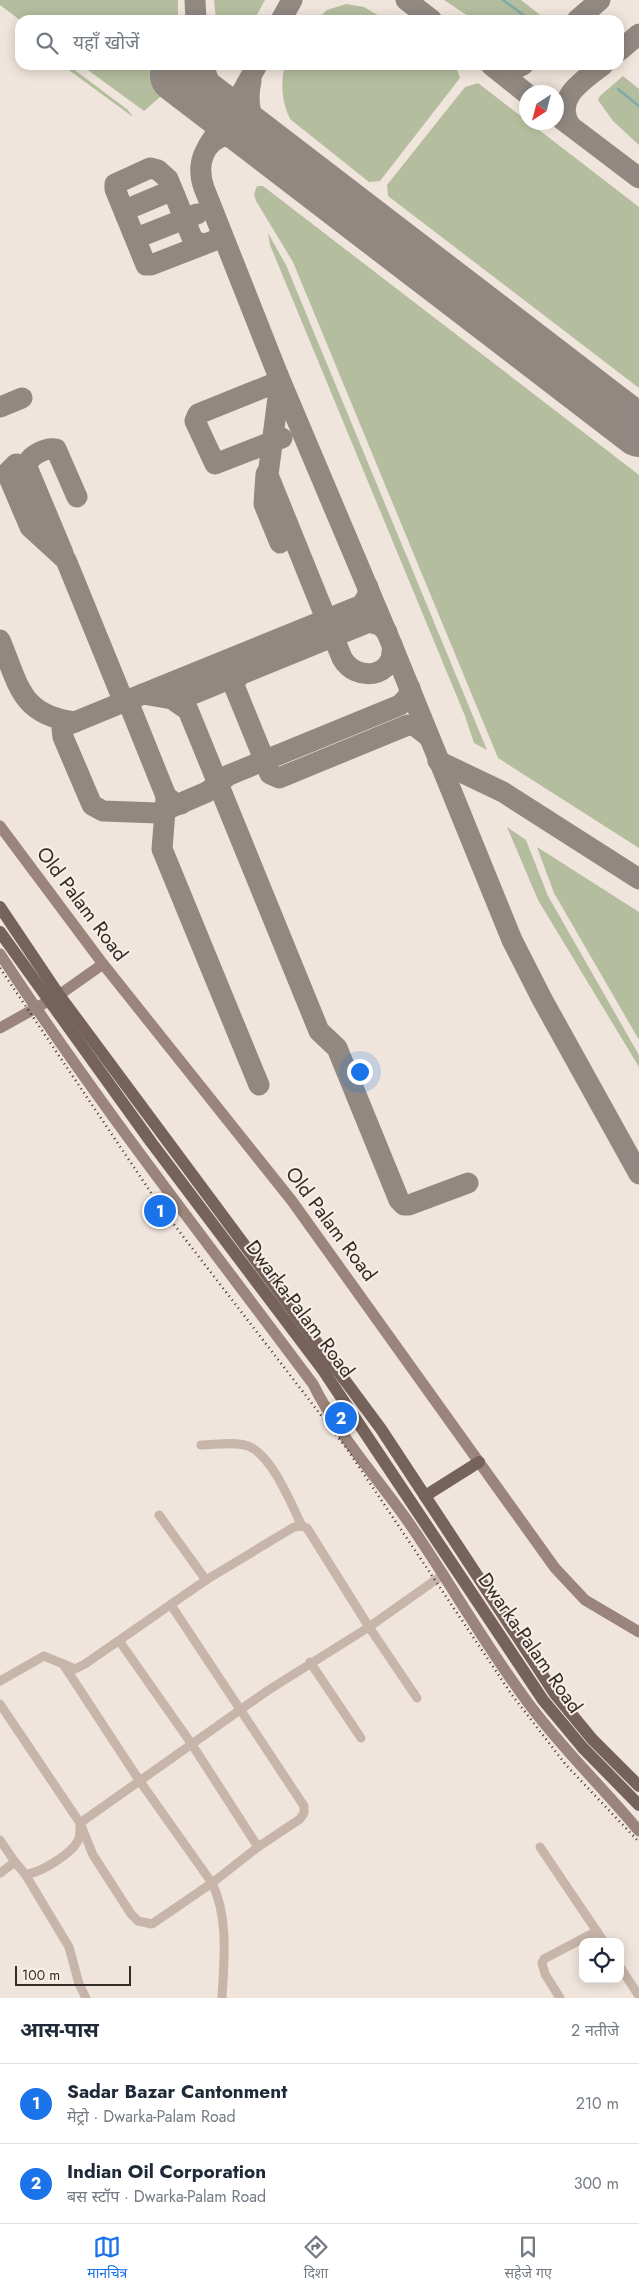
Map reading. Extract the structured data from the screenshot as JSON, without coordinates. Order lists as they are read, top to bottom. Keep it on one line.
{"streets":{"main road":["Dwarka-Palam Road"],"street":["Old Palam Road"]},"scale_bar":"100 m","north":"bottom left","page":{"search":"यहाँ खोजें","pins":["1","2"],"scale":"100 m","heading":["आस-पास","2 नतीजे"],"list":[{"mark":"1","name":"Sadar Bazar Cantonment","note":"मेट्रो · Dwarka-Palam Road","value":"210 m"},{"mark":"2","name":"Indian Oil Corporation","note":"बस स्टॉप · Dwarka-Palam Road","value":"300 m"}],"nav":["मानचित्र","दिशा","सहेजे गए"]}}
